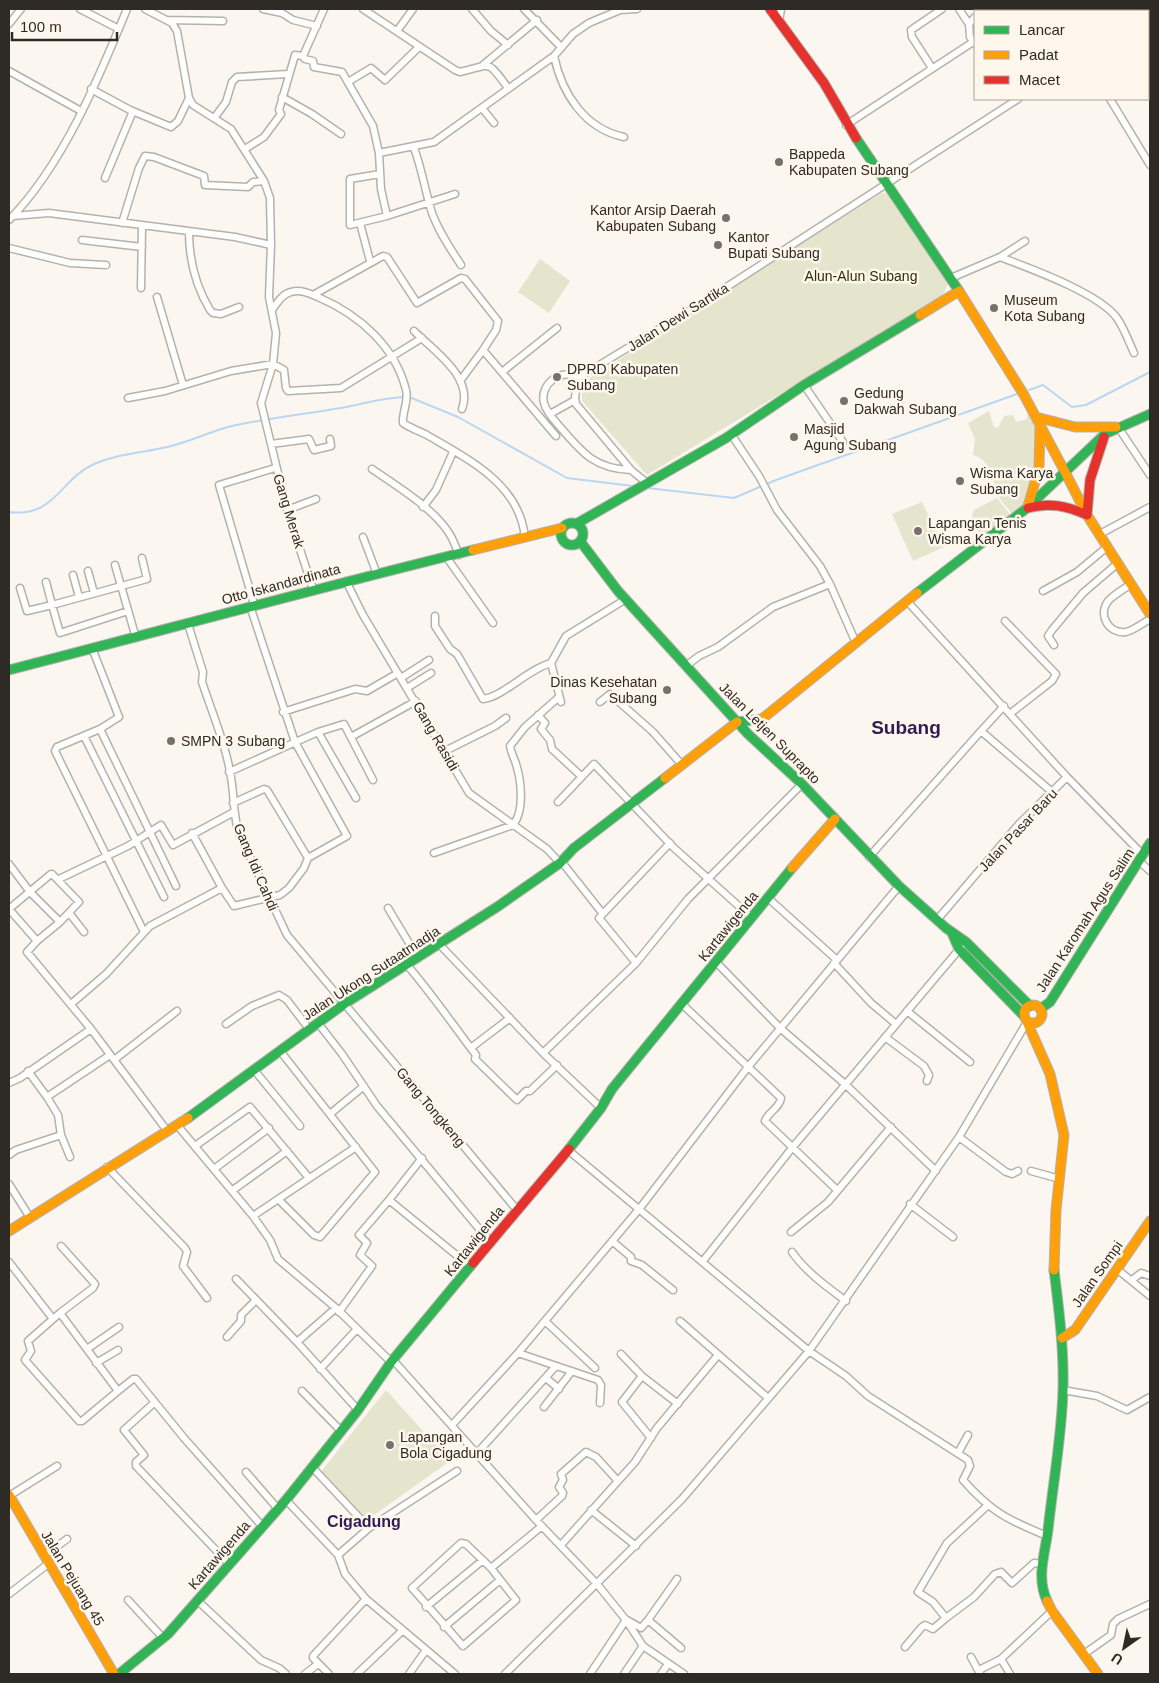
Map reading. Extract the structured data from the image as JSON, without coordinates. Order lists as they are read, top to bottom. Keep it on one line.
{"streets":{"main road":["Otto Iskandardinata","Jalan Letjen Suprapto","Jalan Karomah Agus Salim","Kartawigenda","Jalan Ukong Sutaatmadja","Jalan Sompi","Jalan Pejuang 45"],"street":["Jalan Dewi Sartika","Gang Merak","Gang Rasidi","Jalan Pasar Baru","Gang Idi Cahdi","Gang Tongkeng"]},"crossings":[["Gang Merak","Otto Iskandardinata"],["Otto Iskandardinata","Jalan Letjen Suprapto"],["Otto Iskandardinata","Gang Rasidi"],["Otto Iskandardinata","Gang Idi Cahdi"],["Jalan Letjen Suprapto","Jalan Pasar Baru"],["Jalan Letjen Suprapto","Jalan Karomah Agus Salim"],["Jalan Letjen Suprapto","Kartawigenda"],["Jalan Letjen Suprapto","Jalan Ukong Sutaatmadja"],["Gang Rasidi","Jalan Ukong Sutaatmadja"],["Jalan Pasar Baru","Jalan Karomah Agus Salim"],["Gang Idi Cahdi","Jalan Ukong Sutaatmadja"],["Gang Idi Cahdi","Gang Tongkeng"],["Kartawigenda","Gang Tongkeng"],["Kartawigenda","Jalan Pejuang 45"],["Jalan Ukong Sutaatmadja","Gang Tongkeng"]],"districts":["Subang","Cigadung"],"parks":["Alun-Alun Subang"],"places":["Bappeda Kabupaten Subang","Kantor Arsip Daerah Kabupaten Subang","Kantor Bupati Subang","Museum Kota Subang","DPRD Kabupaten Subang","Gedung Dakwah Subang","Masjid Agung Subang","Wisma Karya Subang","Lapangan Tenis Wisma Karya","Dinas Kesehatan Subang","SMPN 3 Subang","Lapangan Bola Cigadung"],"legend":["Lancar","Padat","Macet"],"scale_bar":"100 m","north":"bottom left"}
